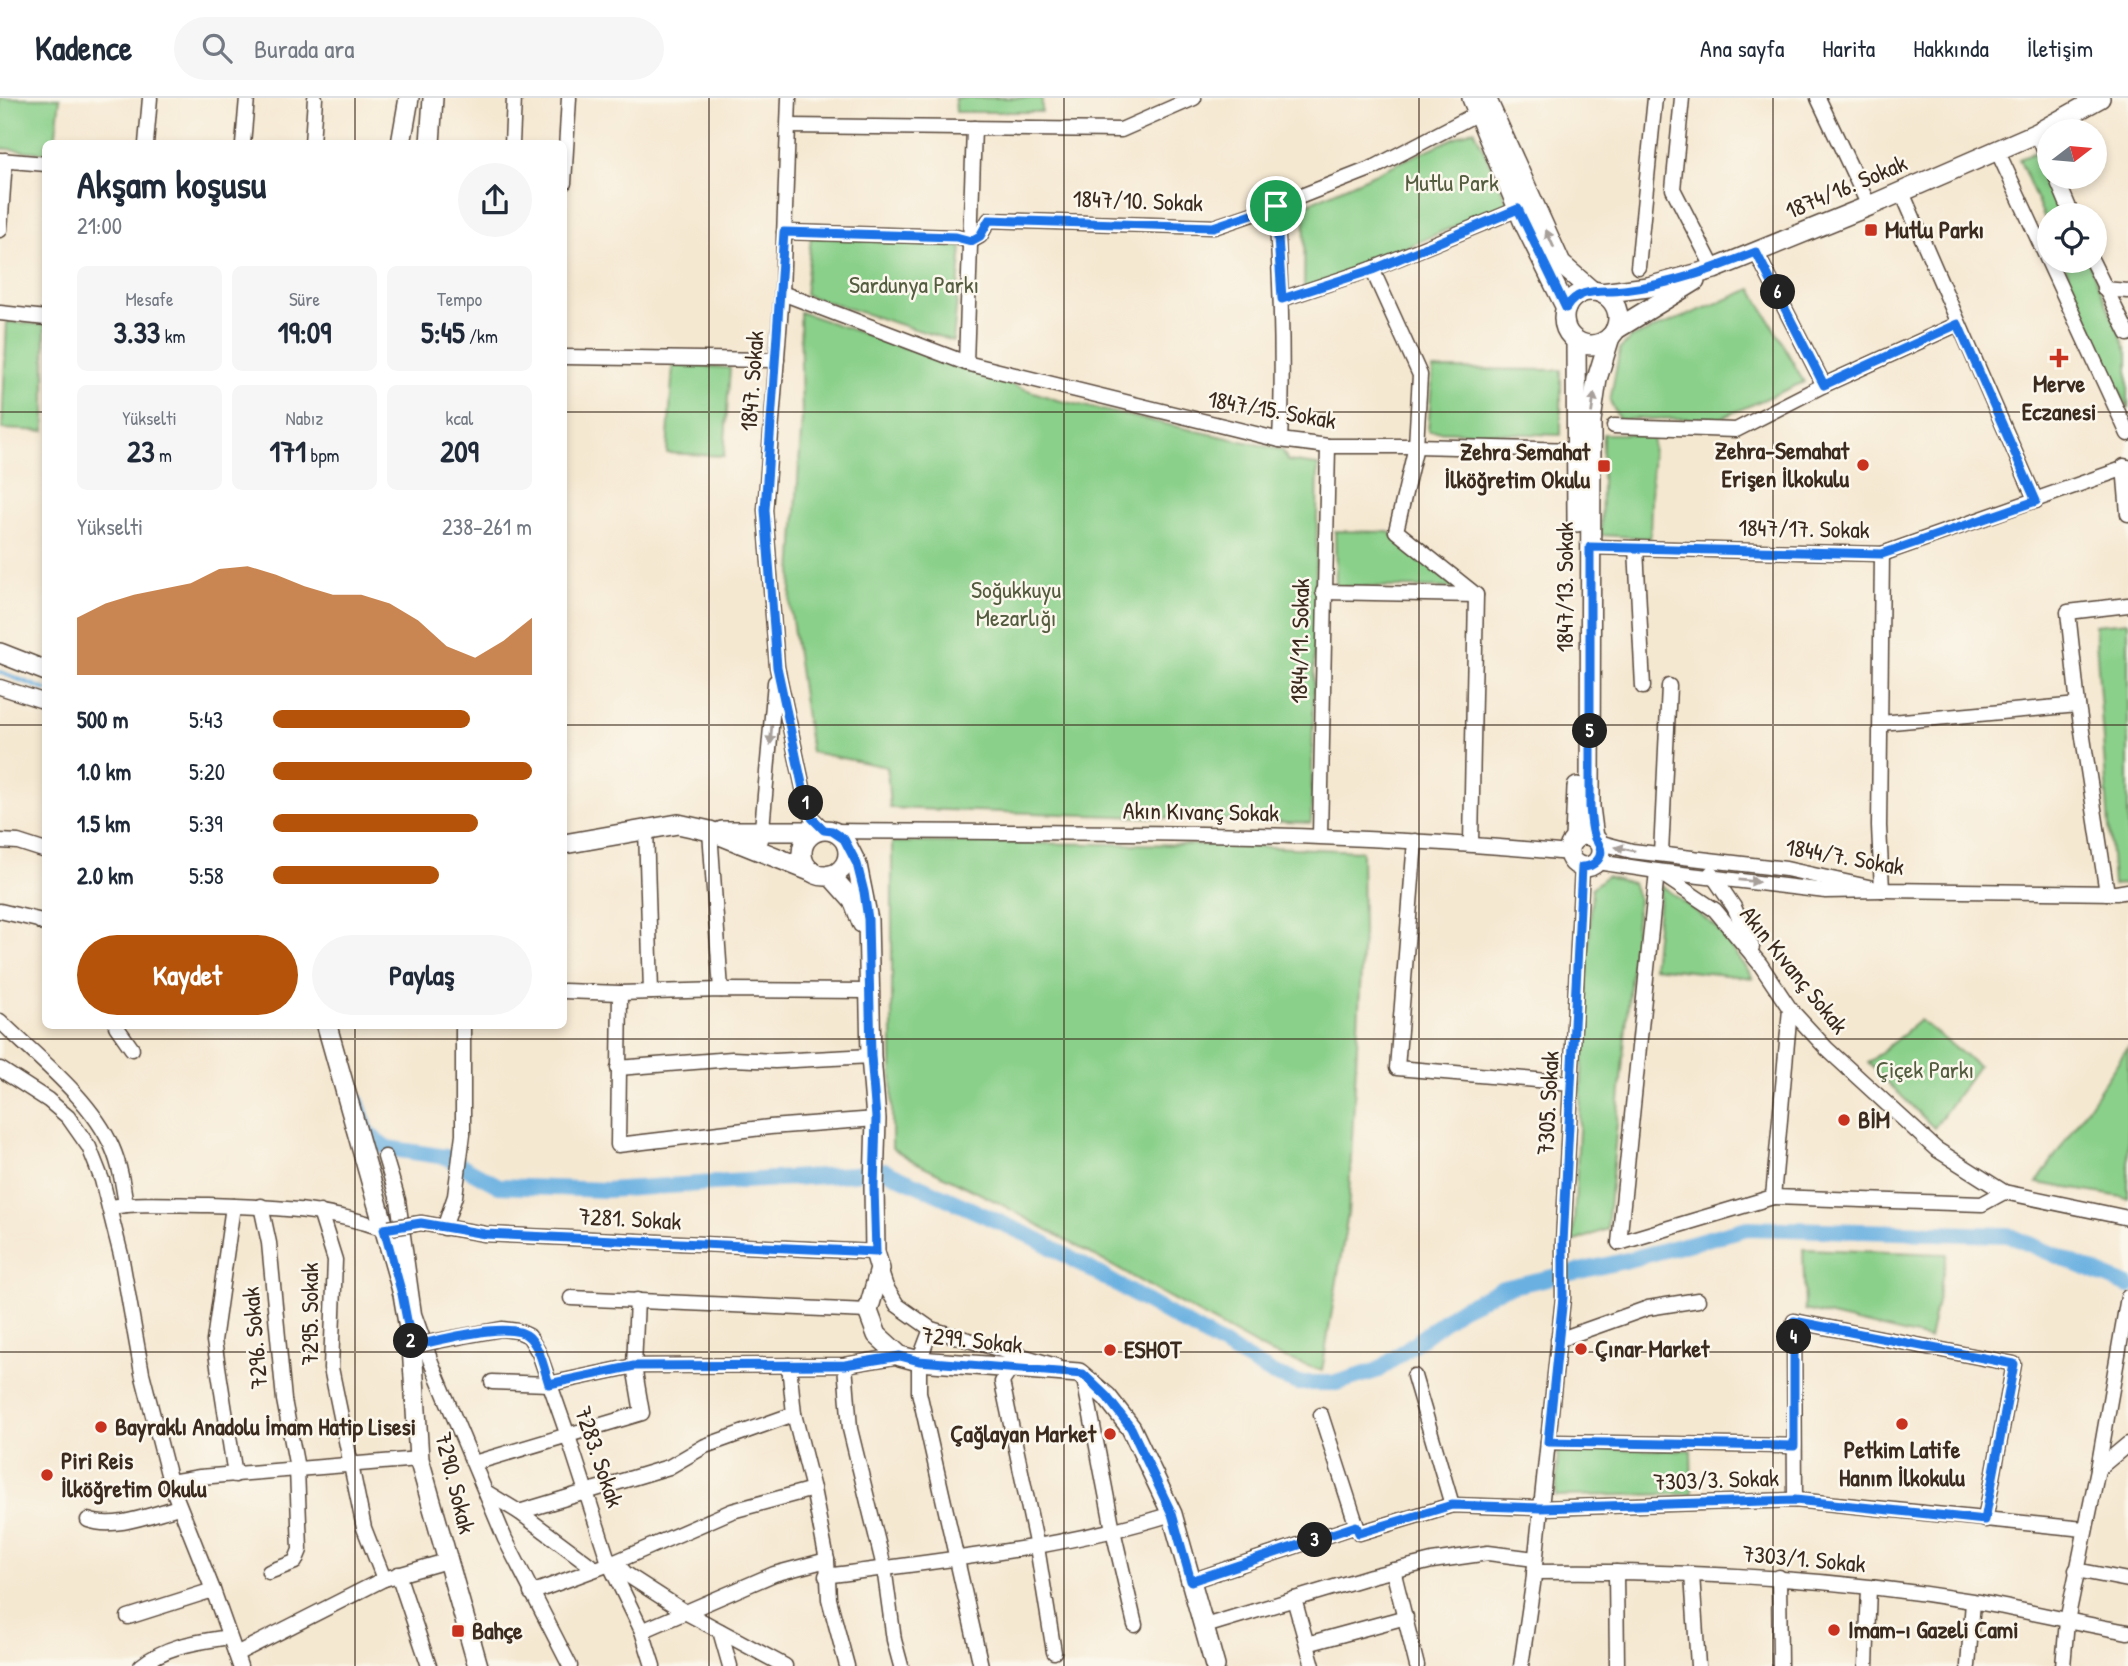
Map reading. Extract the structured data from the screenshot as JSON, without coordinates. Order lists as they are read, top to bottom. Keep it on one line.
{"streets":{"street":["1874/16. Sokak","1847/10. Sokak","1847. Sokak","1847/15. Sokak","1847/17. Sokak","1847/13. Sokak","1844/11. Sokak","Akın Kıvanç Sokak","1844/7. Sokak","7305. Sokak","7281. Sokak","7295. Sokak","7296. Sokak","7299. Sokak","7283. Sokak","7303/3. Sokak","7290. Sokak","7303/1. Sokak"]},"crossings":[["1874/16. Sokak","1847/13. Sokak"],["1847. Sokak","1847/15. Sokak"],["1847. Sokak","Akın Kıvanç Sokak"],["1847/15. Sokak","1847/13. Sokak"],["1847/15. Sokak","1844/11. Sokak"],["1847/17. Sokak","1847/13. Sokak"],["1847/13. Sokak","Akın Kıvanç Sokak"],["1847/13. Sokak","1844/7. Sokak"],["1847/13. Sokak","7305. Sokak"],["1844/11. Sokak","Akın Kıvanç Sokak"],["Akın Kıvanç Sokak","1844/7. Sokak"],["Akın Kıvanç Sokak","7305. Sokak"],["1844/7. Sokak","7305. Sokak"],["7305. Sokak","7303/3. Sokak"],["7305. Sokak","7303/1. Sokak"],["7281. Sokak","7290. Sokak"],["7299. Sokak","7283. Sokak"],["7283. Sokak","7290. Sokak"]],"parks":["Mutlu Park","Sardunya Parkı","Soğukkuyu Mezarlığı","Çiçek Parkı"],"places":{"transit":["Mutlu Parkı","Zehra Semahat İlköğretim Okulu","Bahçe"],"health":["Merve Eczanesi"],"other":["Zehra-Semahat Erişen İlkokulu","BİM","Çınar Market","ESHOT","Petkim Latife Hanım İlkokulu","Bayraklı Anadolu İmam Hatip Lisesi","Çağlayan Market","Piri Reis İlköğretim Okulu","Imam-ı Gazeli Cami"]},"north":"right","page":{"header":"Kadence","search":"Burada ara","nav":["Ana sayfa","Harita","Hakkında","İletişim"],"heading":["Akşam koşusu","21:00"],"stats":[["Mesafe","3.33 km"],["Süre","19:09"],["Tempo","5:45 /km"],["Yükselti","23 m"],["Nabız","171 bpm"],["kcal","209"]],"pins":["6","5","1","4","2","3"],"chart":["Yükselti","238–261 m"],"list":[{"name":"500 m","note":"5:43"},{"name":"1.0 km","note":"5:20"},{"name":"1.5 km","note":"5:39"},{"name":"2.0 km","note":"5:58"}],"buttons":["Kaydet","Paylaş"]}}
